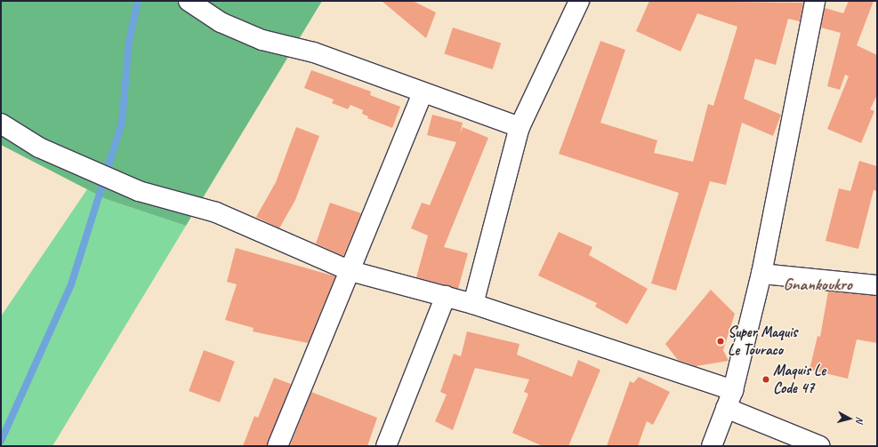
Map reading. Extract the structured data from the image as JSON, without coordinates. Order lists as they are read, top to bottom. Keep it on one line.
{"districts":["Gnankoukro"],"places":["Super Maquis Le Touraco","Maquis Le Code 47"],"north":"right"}
